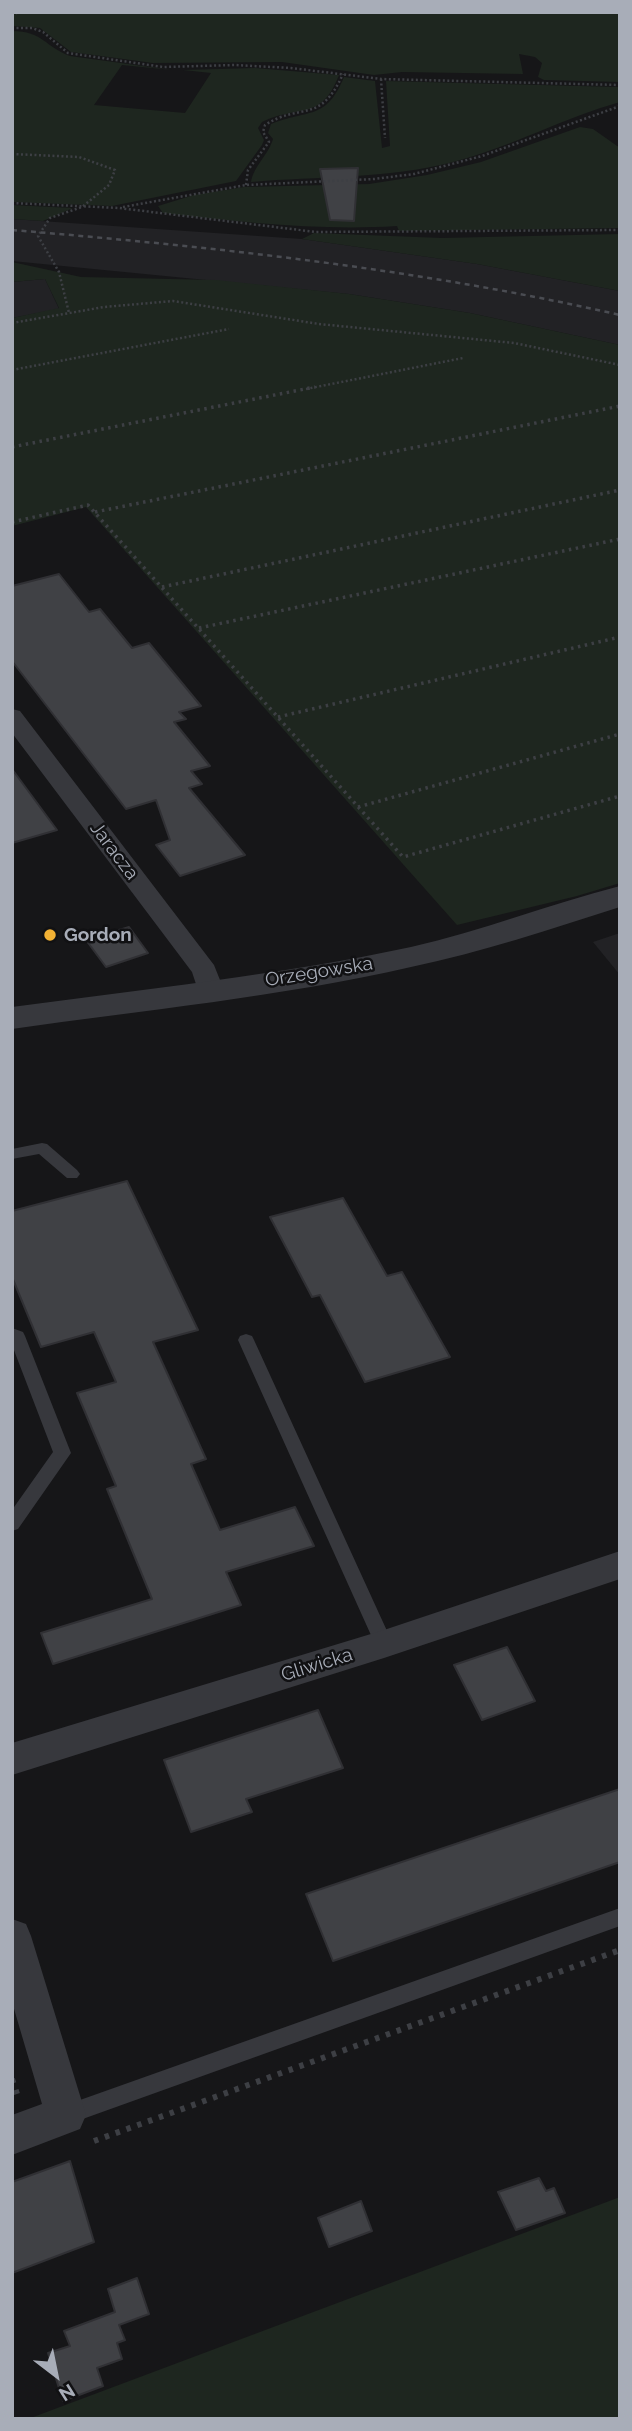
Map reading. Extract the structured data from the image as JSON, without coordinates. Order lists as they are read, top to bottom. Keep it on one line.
{"streets":{"street":["Jaracza","Orzegowska","Gliwicka"]},"crossings":[["Jaracza","Orzegowska"]],"places":["Gordon"],"north":"bottom right"}
